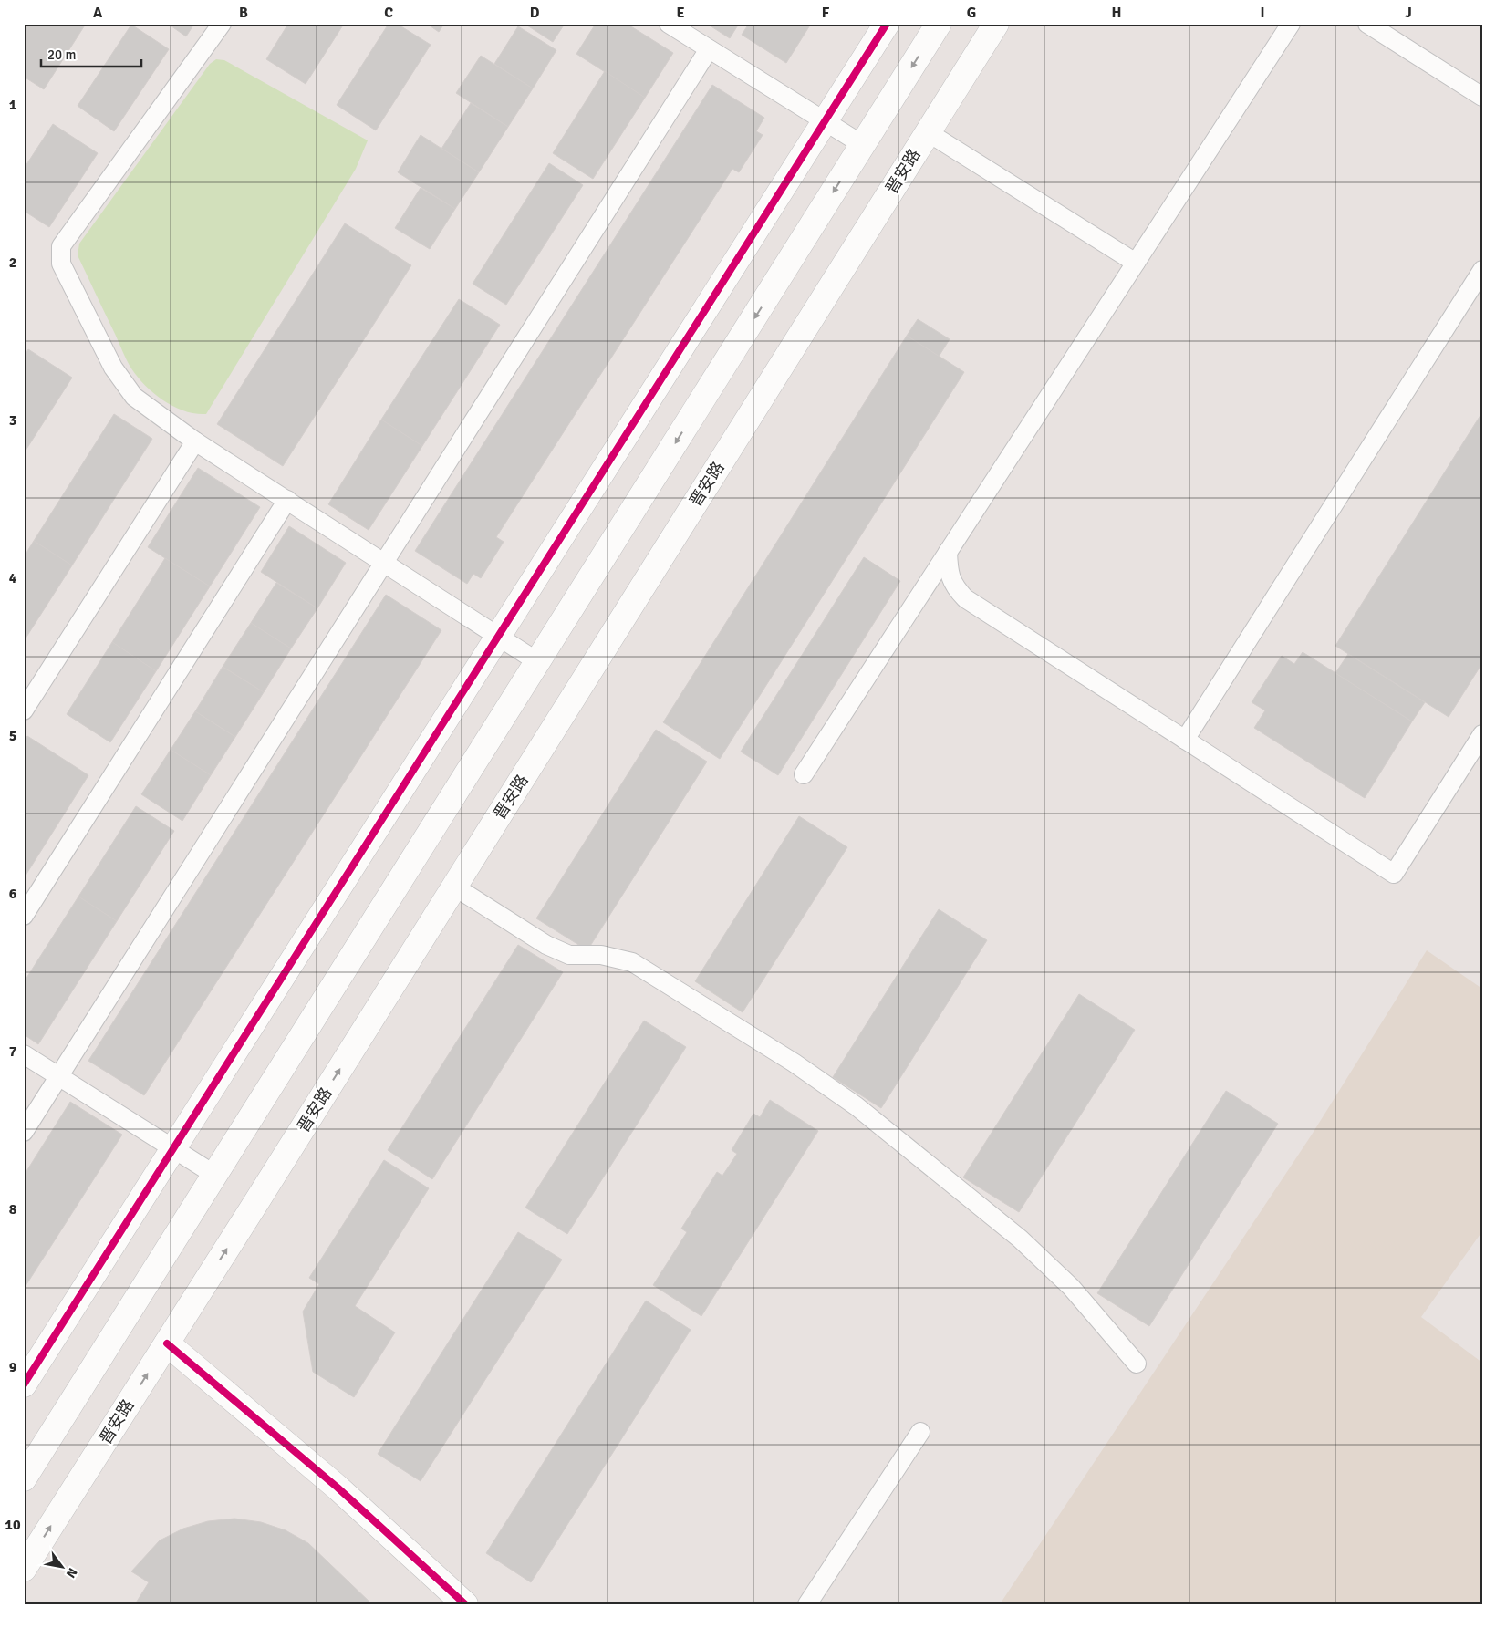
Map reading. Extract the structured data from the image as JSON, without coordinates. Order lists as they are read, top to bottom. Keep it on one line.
{"streets":{"main road":["晋安路"]},"scale_bar":"20 m","north":"bottom right","grid":{"columns":["A","B","C","D","E","F","G","H","I","J"],"rows":["1","2","3","4","5","6","7","8","9","10"]}}
